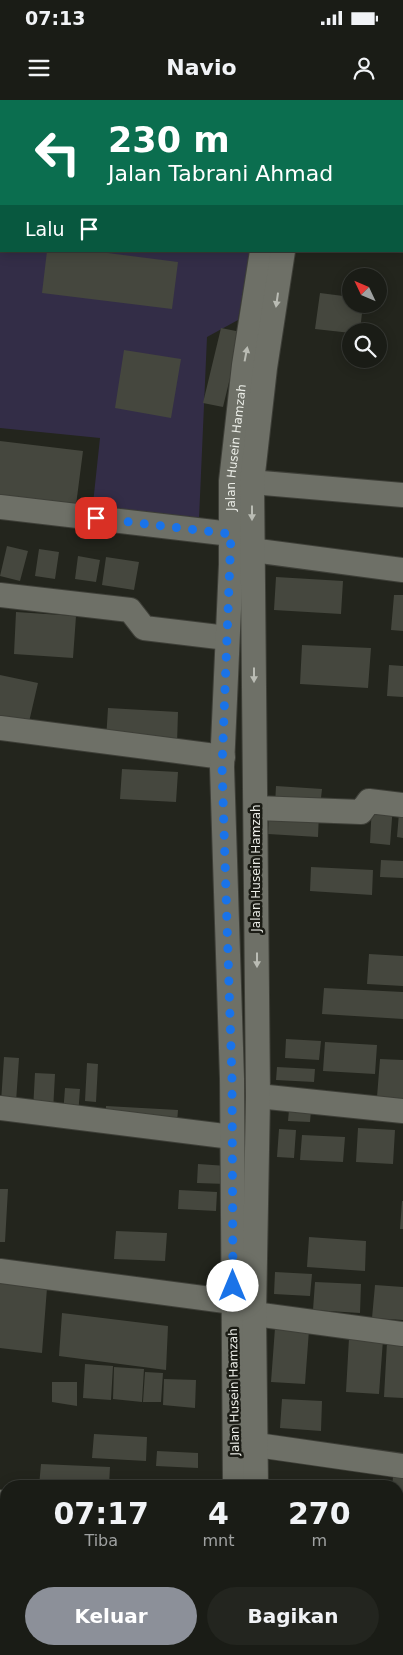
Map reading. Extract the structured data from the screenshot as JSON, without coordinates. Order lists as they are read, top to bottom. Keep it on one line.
{"streets":{"street":["Jalan Husein Hamzah"]},"north":"top left","page":{"status":"07:13","header":"Navio","turn":["230 m","Jalan Tabrani Ahmad"],"then":"Lalu","eta":["07:17","Tiba","4","mnt","270","m"],"buttons":["Keluar","Bagikan"]}}
